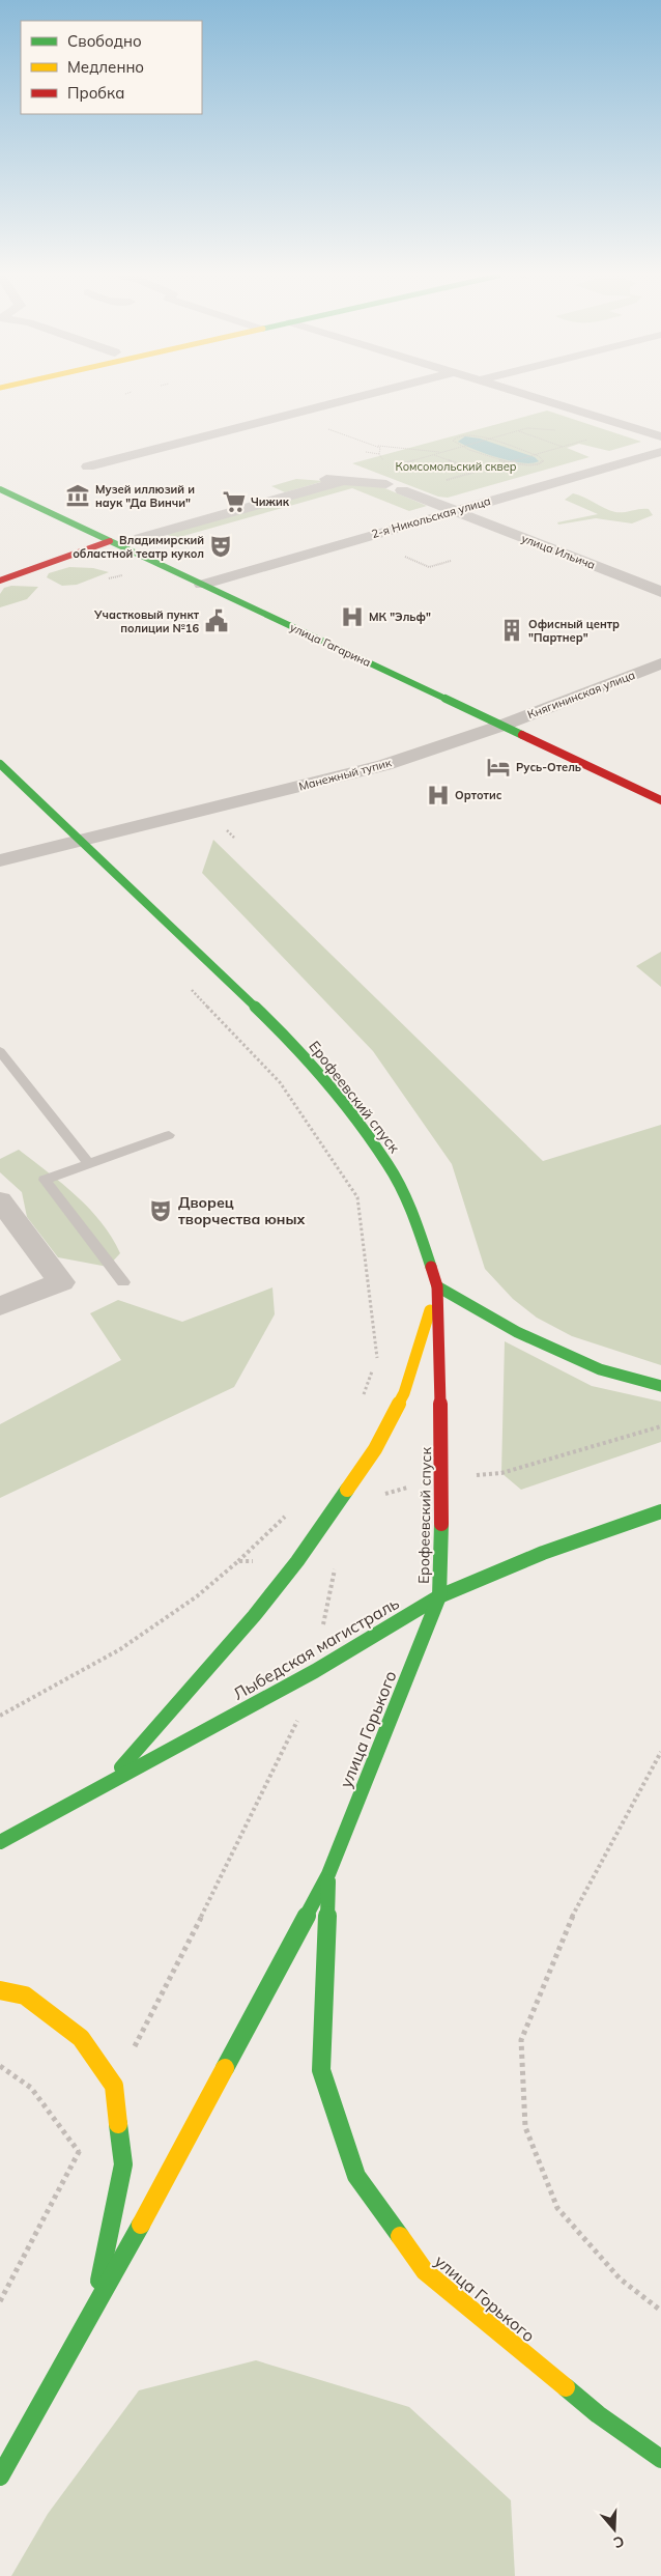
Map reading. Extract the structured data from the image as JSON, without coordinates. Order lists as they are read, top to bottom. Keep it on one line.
{"streets":{"main road":["улица Гагарина","Ерофеевский спуск","Лыбедская магистраль","улица Горького"],"street":["2-я Никольская улица","улица Ильича","Княгининская улица","Манежный тупик"]},"crossings":[["2-я Никольская улица","улица Ильича"],["2-я Никольская улица","улица Гагарина"],["улица Гагарина","Княгининская улица"],["улица Гагарина","Манежный тупик"],["Княгининская улица","Манежный тупик"],["Ерофеевский спуск","Лыбедская магистраль"],["Ерофеевский спуск","улица Горького"],["Лыбедская магистраль","улица Горького"]],"parks":["Комсомольский сквер"],"places":{"museum":["Музей иллюзий и наук \"Да Винчи\""],"supermarket":["Чижик"],"theatre":["Владимирский областной театр кукол","Дворец творчества юных"],"hospital":["МК \"Эльф\"","Ортотис"],"public building":["Участковый пункт полиции №16"],"building":["Офисный центр \"Партнер\""],"hotel":["Русь-Отель"]},"legend":["Свободно","Медленно","Пробка"],"north":"bottom"}
